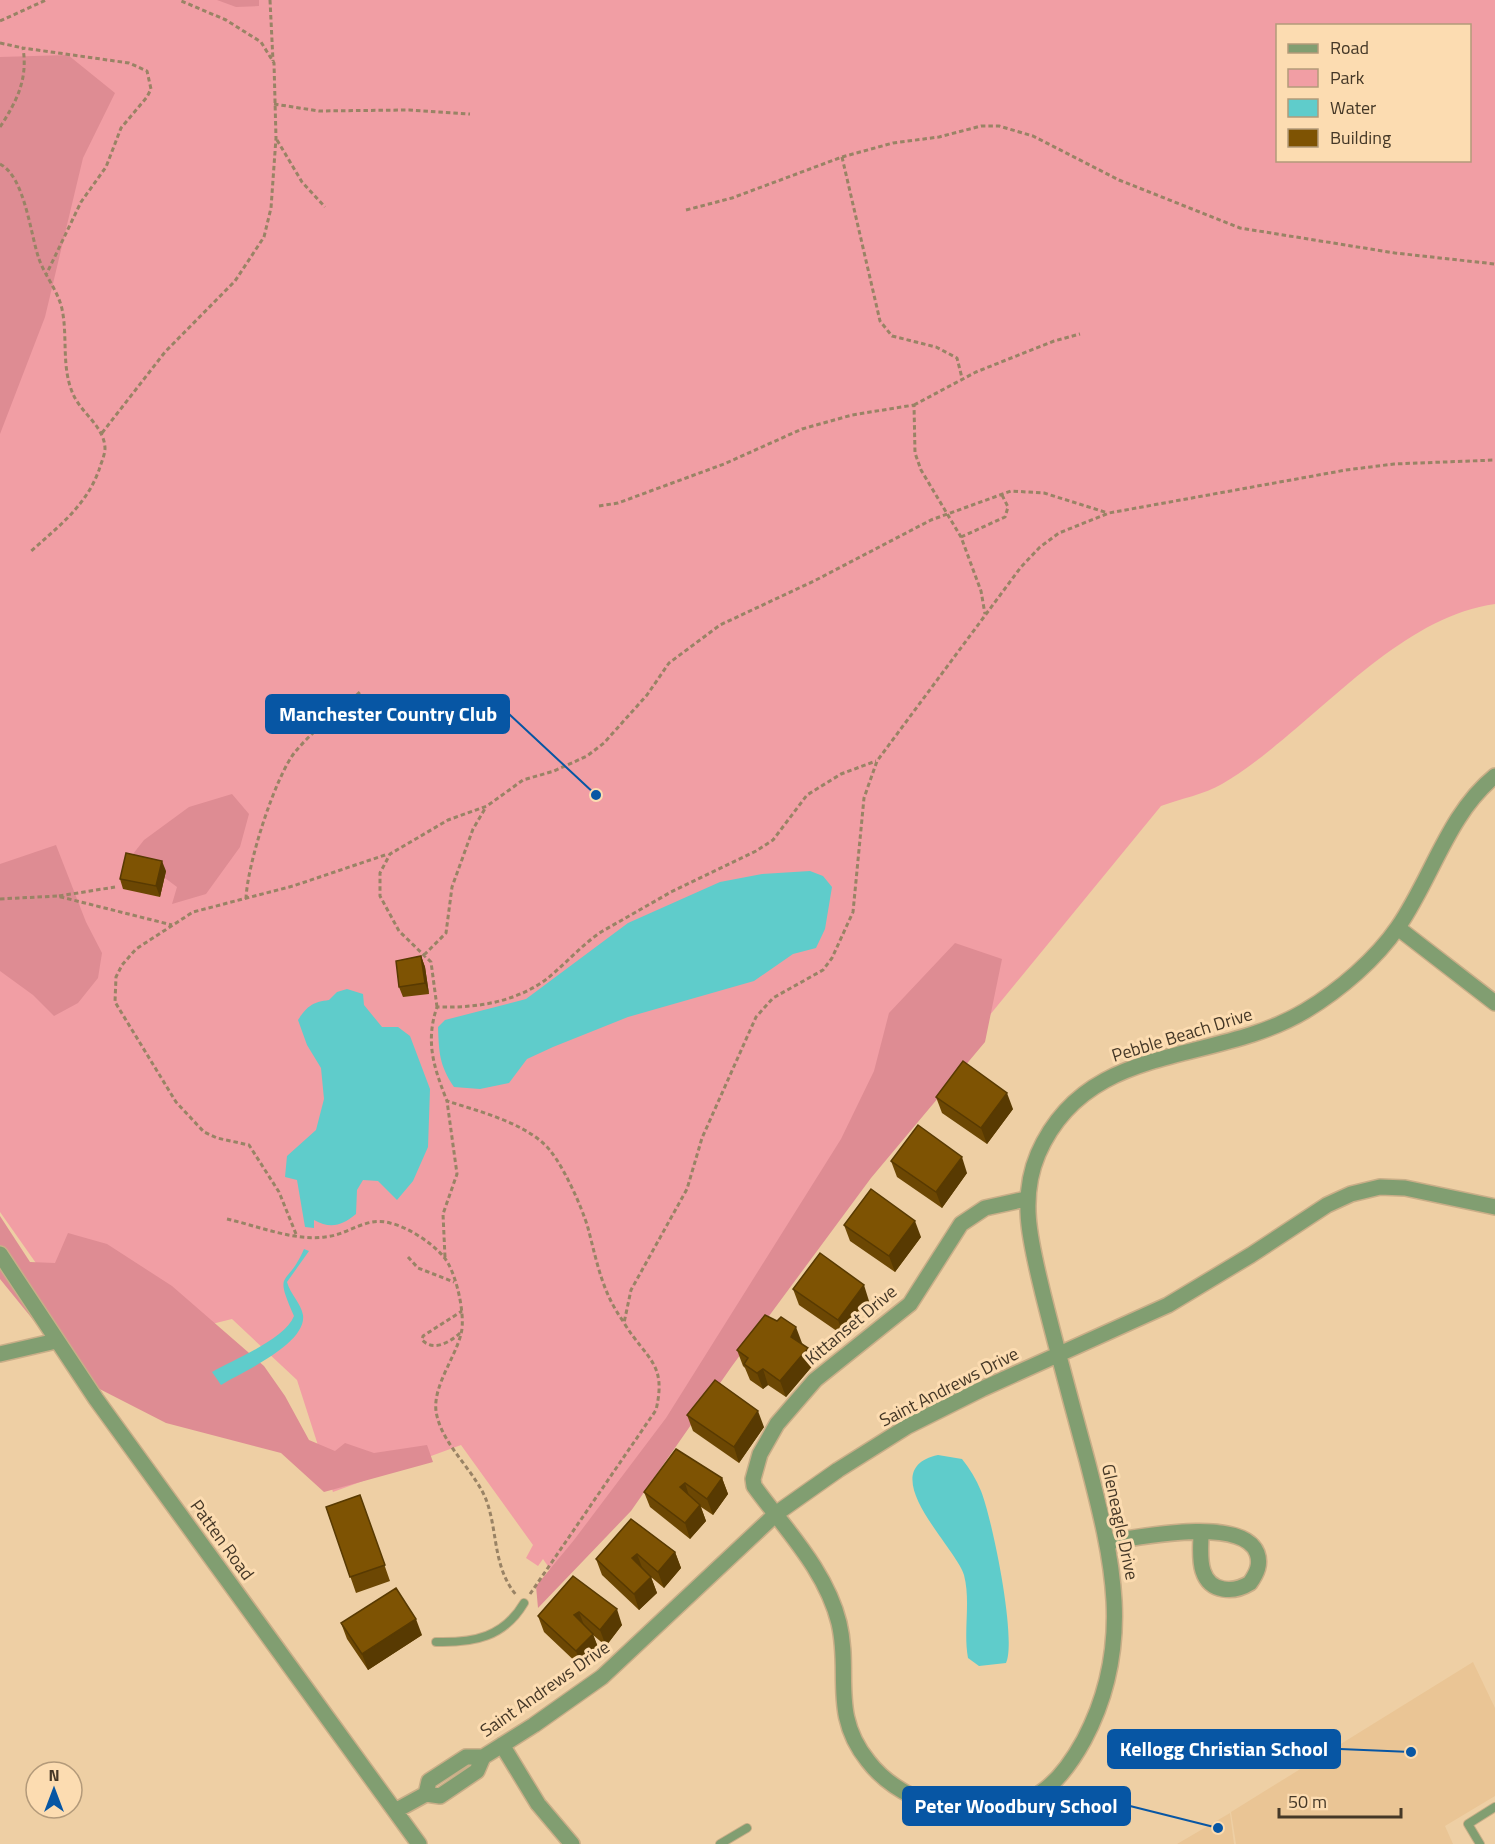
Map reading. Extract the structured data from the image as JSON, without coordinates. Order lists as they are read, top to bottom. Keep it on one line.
{"streets":{"street":["Pebble Beach Drive","Kittanset Drive","Saint Andrews Drive","Gleneagle Drive","Patten Road"]},"crossings":[["Pebble Beach Drive","Kittanset Drive"],["Pebble Beach Drive","Saint Andrews Drive"],["Pebble Beach Drive","Gleneagle Drive"],["Kittanset Drive","Saint Andrews Drive"],["Kittanset Drive","Gleneagle Drive"],["Saint Andrews Drive","Gleneagle Drive"],["Saint Andrews Drive","Patten Road"]],"places":["Manchester Country Club","Kellogg Christian School","Peter Woodbury School"],"legend":["Road","Park","Water","Building"],"scale_bar":"50 m","north":"top"}
